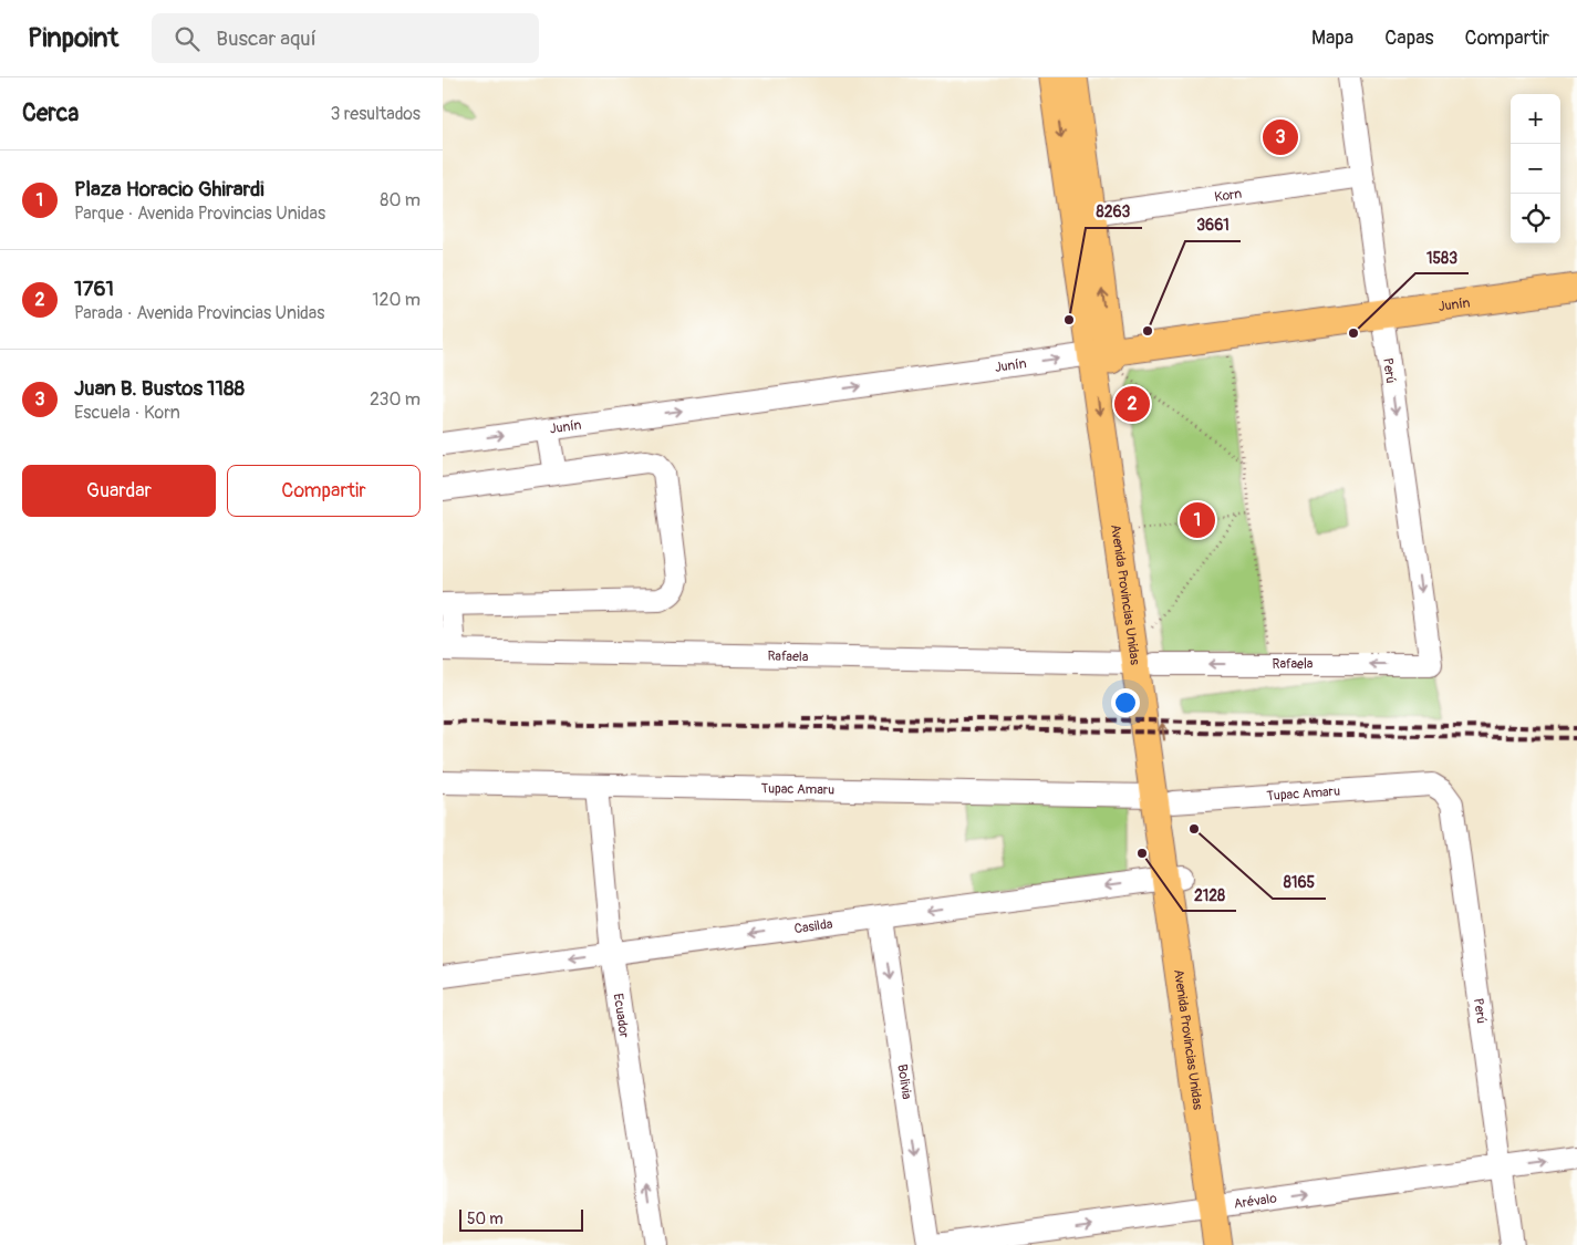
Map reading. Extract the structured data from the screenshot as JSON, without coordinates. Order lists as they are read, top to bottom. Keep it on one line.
{"streets":{"main road":["Junín","Avenida Provincias Unidas"],"street":["Korn","Perú","Rafaela","Tupac Amaru","Casilda","Ecuador","Bolivia","Arévalo"]},"crossings":[["Korn","Perú"],["Korn","Avenida Provincias Unidas"],["Junín","Perú"],["Junín","Avenida Provincias Unidas"],["Perú","Rafaela"],["Perú","Tupac Amaru"],["Perú","Arévalo"],["Avenida Provincias Unidas","Rafaela"],["Avenida Provincias Unidas","Tupac Amaru"],["Avenida Provincias Unidas","Casilda"],["Avenida Provincias Unidas","Arévalo"],["Tupac Amaru","Ecuador"],["Casilda","Ecuador"],["Casilda","Bolivia"]],"one_way":["Junín","Casilda","Ecuador","Bolivia","Arévalo"],"places":["8263","3661","1583","8165","2128"],"scale_bar":"50 m","page":{"header":"Pinpoint","search":"Buscar aquí","nav":["Mapa","Capas","Compartir"],"heading":["Cerca","3 resultados"],"map_buttons":["+","−"],"pins":["3","2","1"],"list":[{"mark":"1","name":"Plaza Horacio Ghirardi","note":"Parque · Avenida Provincias Unidas","value":"80 m"},{"mark":"2","name":"1761","note":"Parada · Avenida Provincias Unidas","value":"120 m"},{"mark":"3","name":"Juan B. Bustos 1188","note":"Escuela · Korn","value":"230 m"}],"buttons":["Guardar","Compartir"],"scale":"50 m"}}
